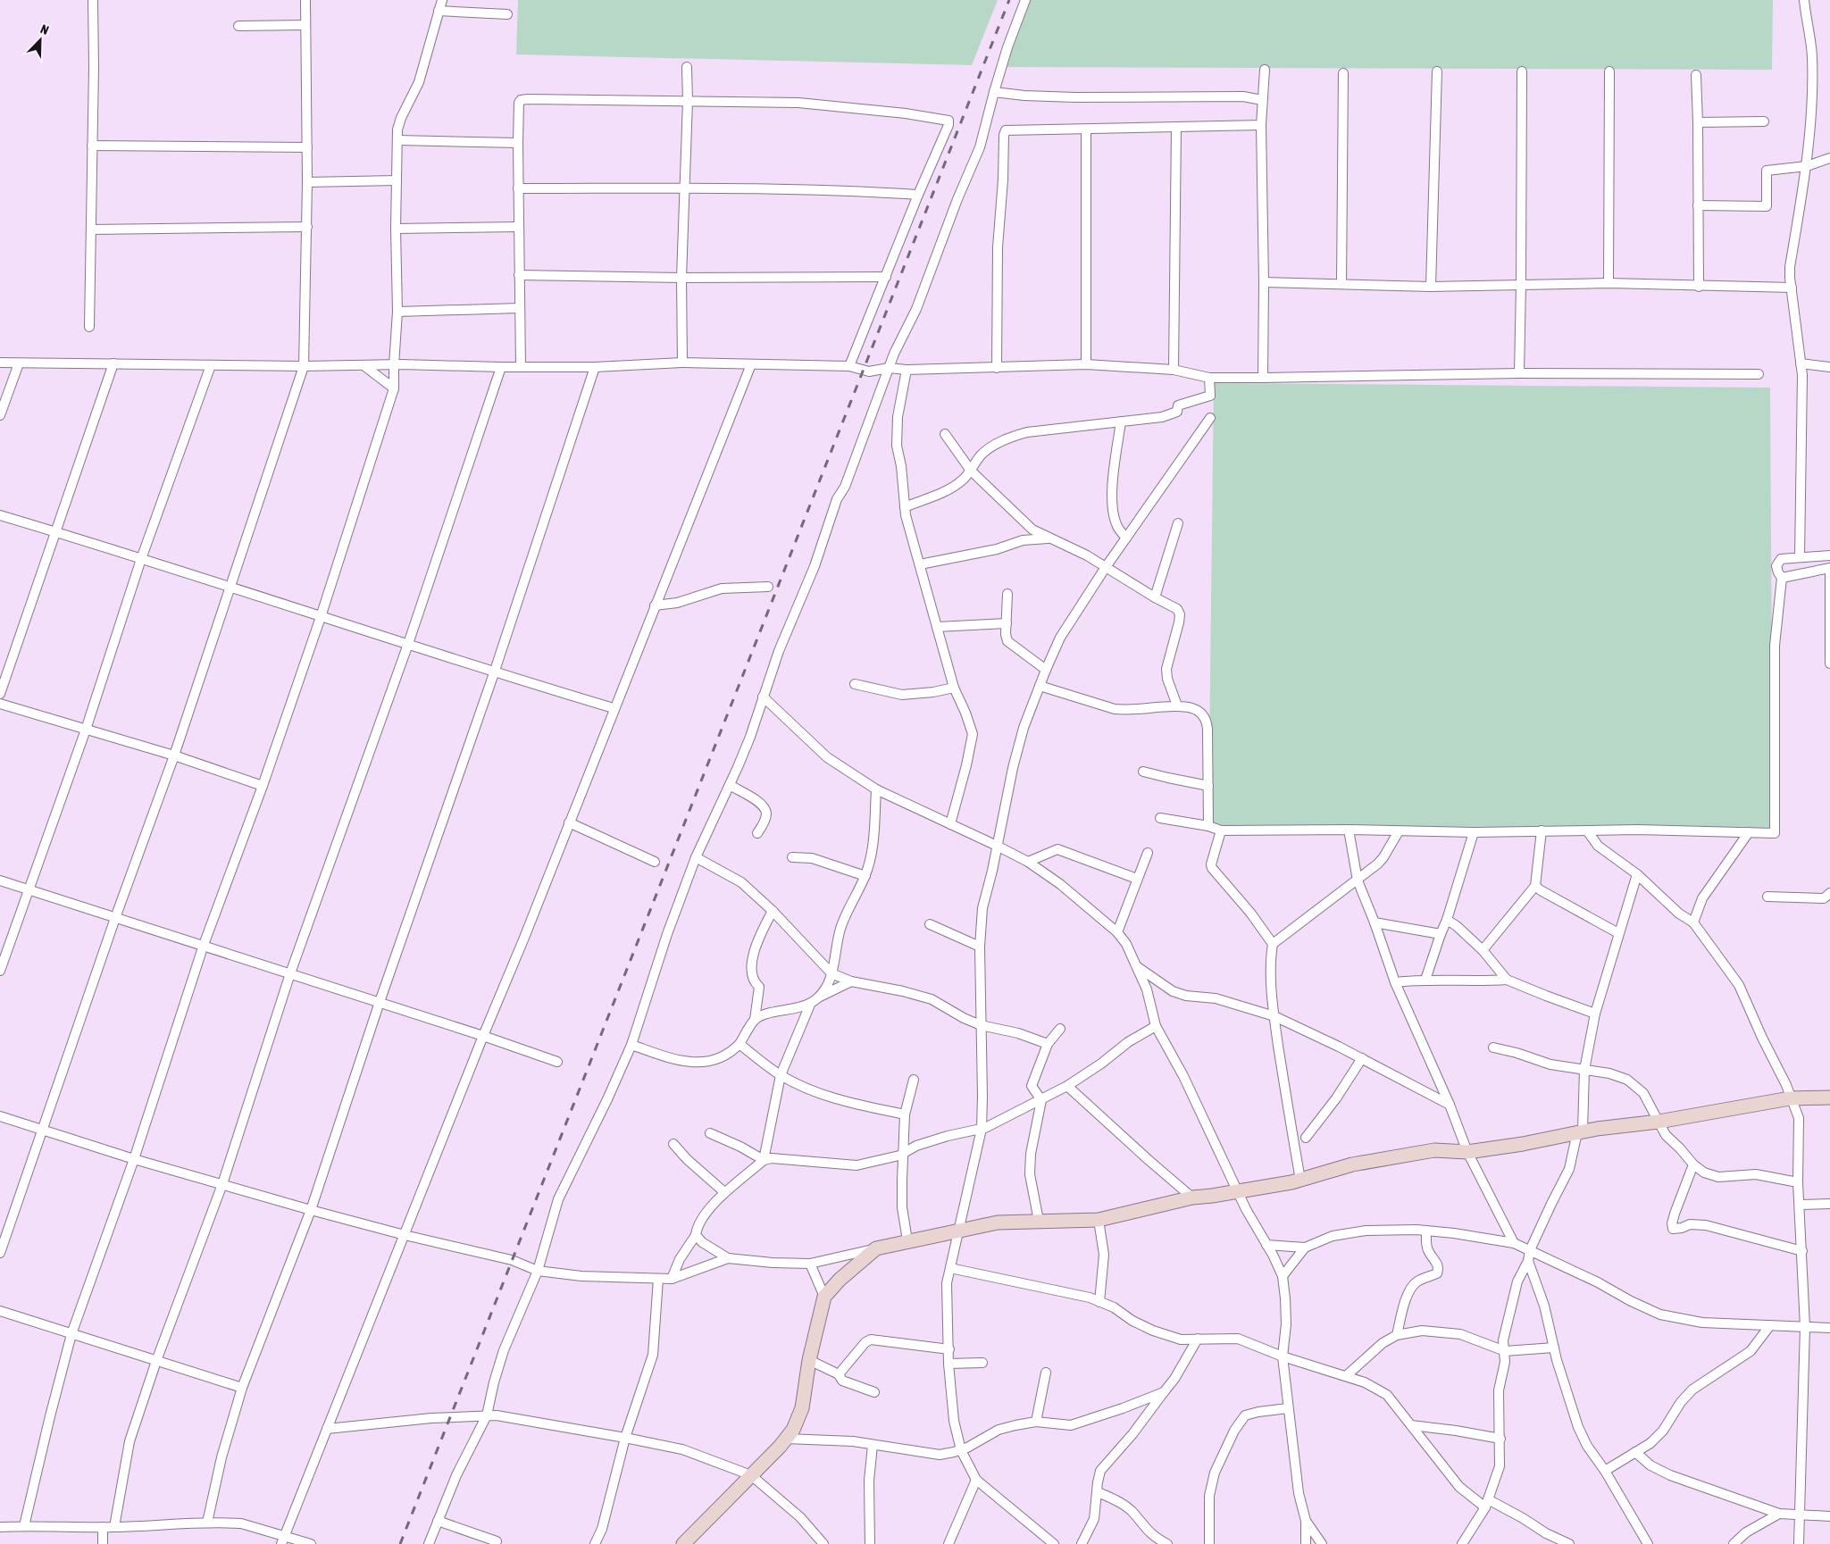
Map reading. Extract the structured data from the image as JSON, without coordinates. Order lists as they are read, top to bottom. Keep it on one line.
{"north":"top right"}
